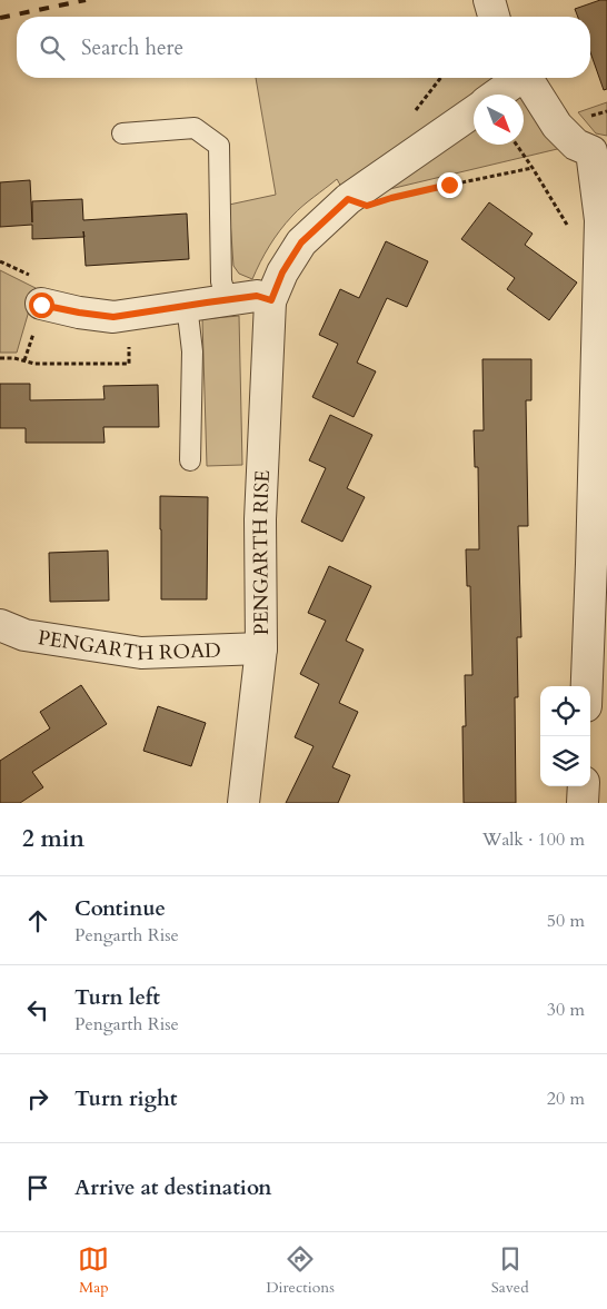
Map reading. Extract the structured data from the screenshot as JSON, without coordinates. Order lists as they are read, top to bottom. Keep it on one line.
{"streets":{"street":["PENGARTH RISE","PENGARTH ROAD"]},"crossings":[["PENGARTH RISE","PENGARTH ROAD"]],"north":"bottom right","page":{"search":"Search here","heading":["2 min","Walk · 100 m"],"list":[["Continue","Pengarth Rise","50 m"],["Turn left","Pengarth Rise","30 m"],["Turn right","20 m"],"Arrive at destination"],"nav":["Map","Directions","Saved"]}}
